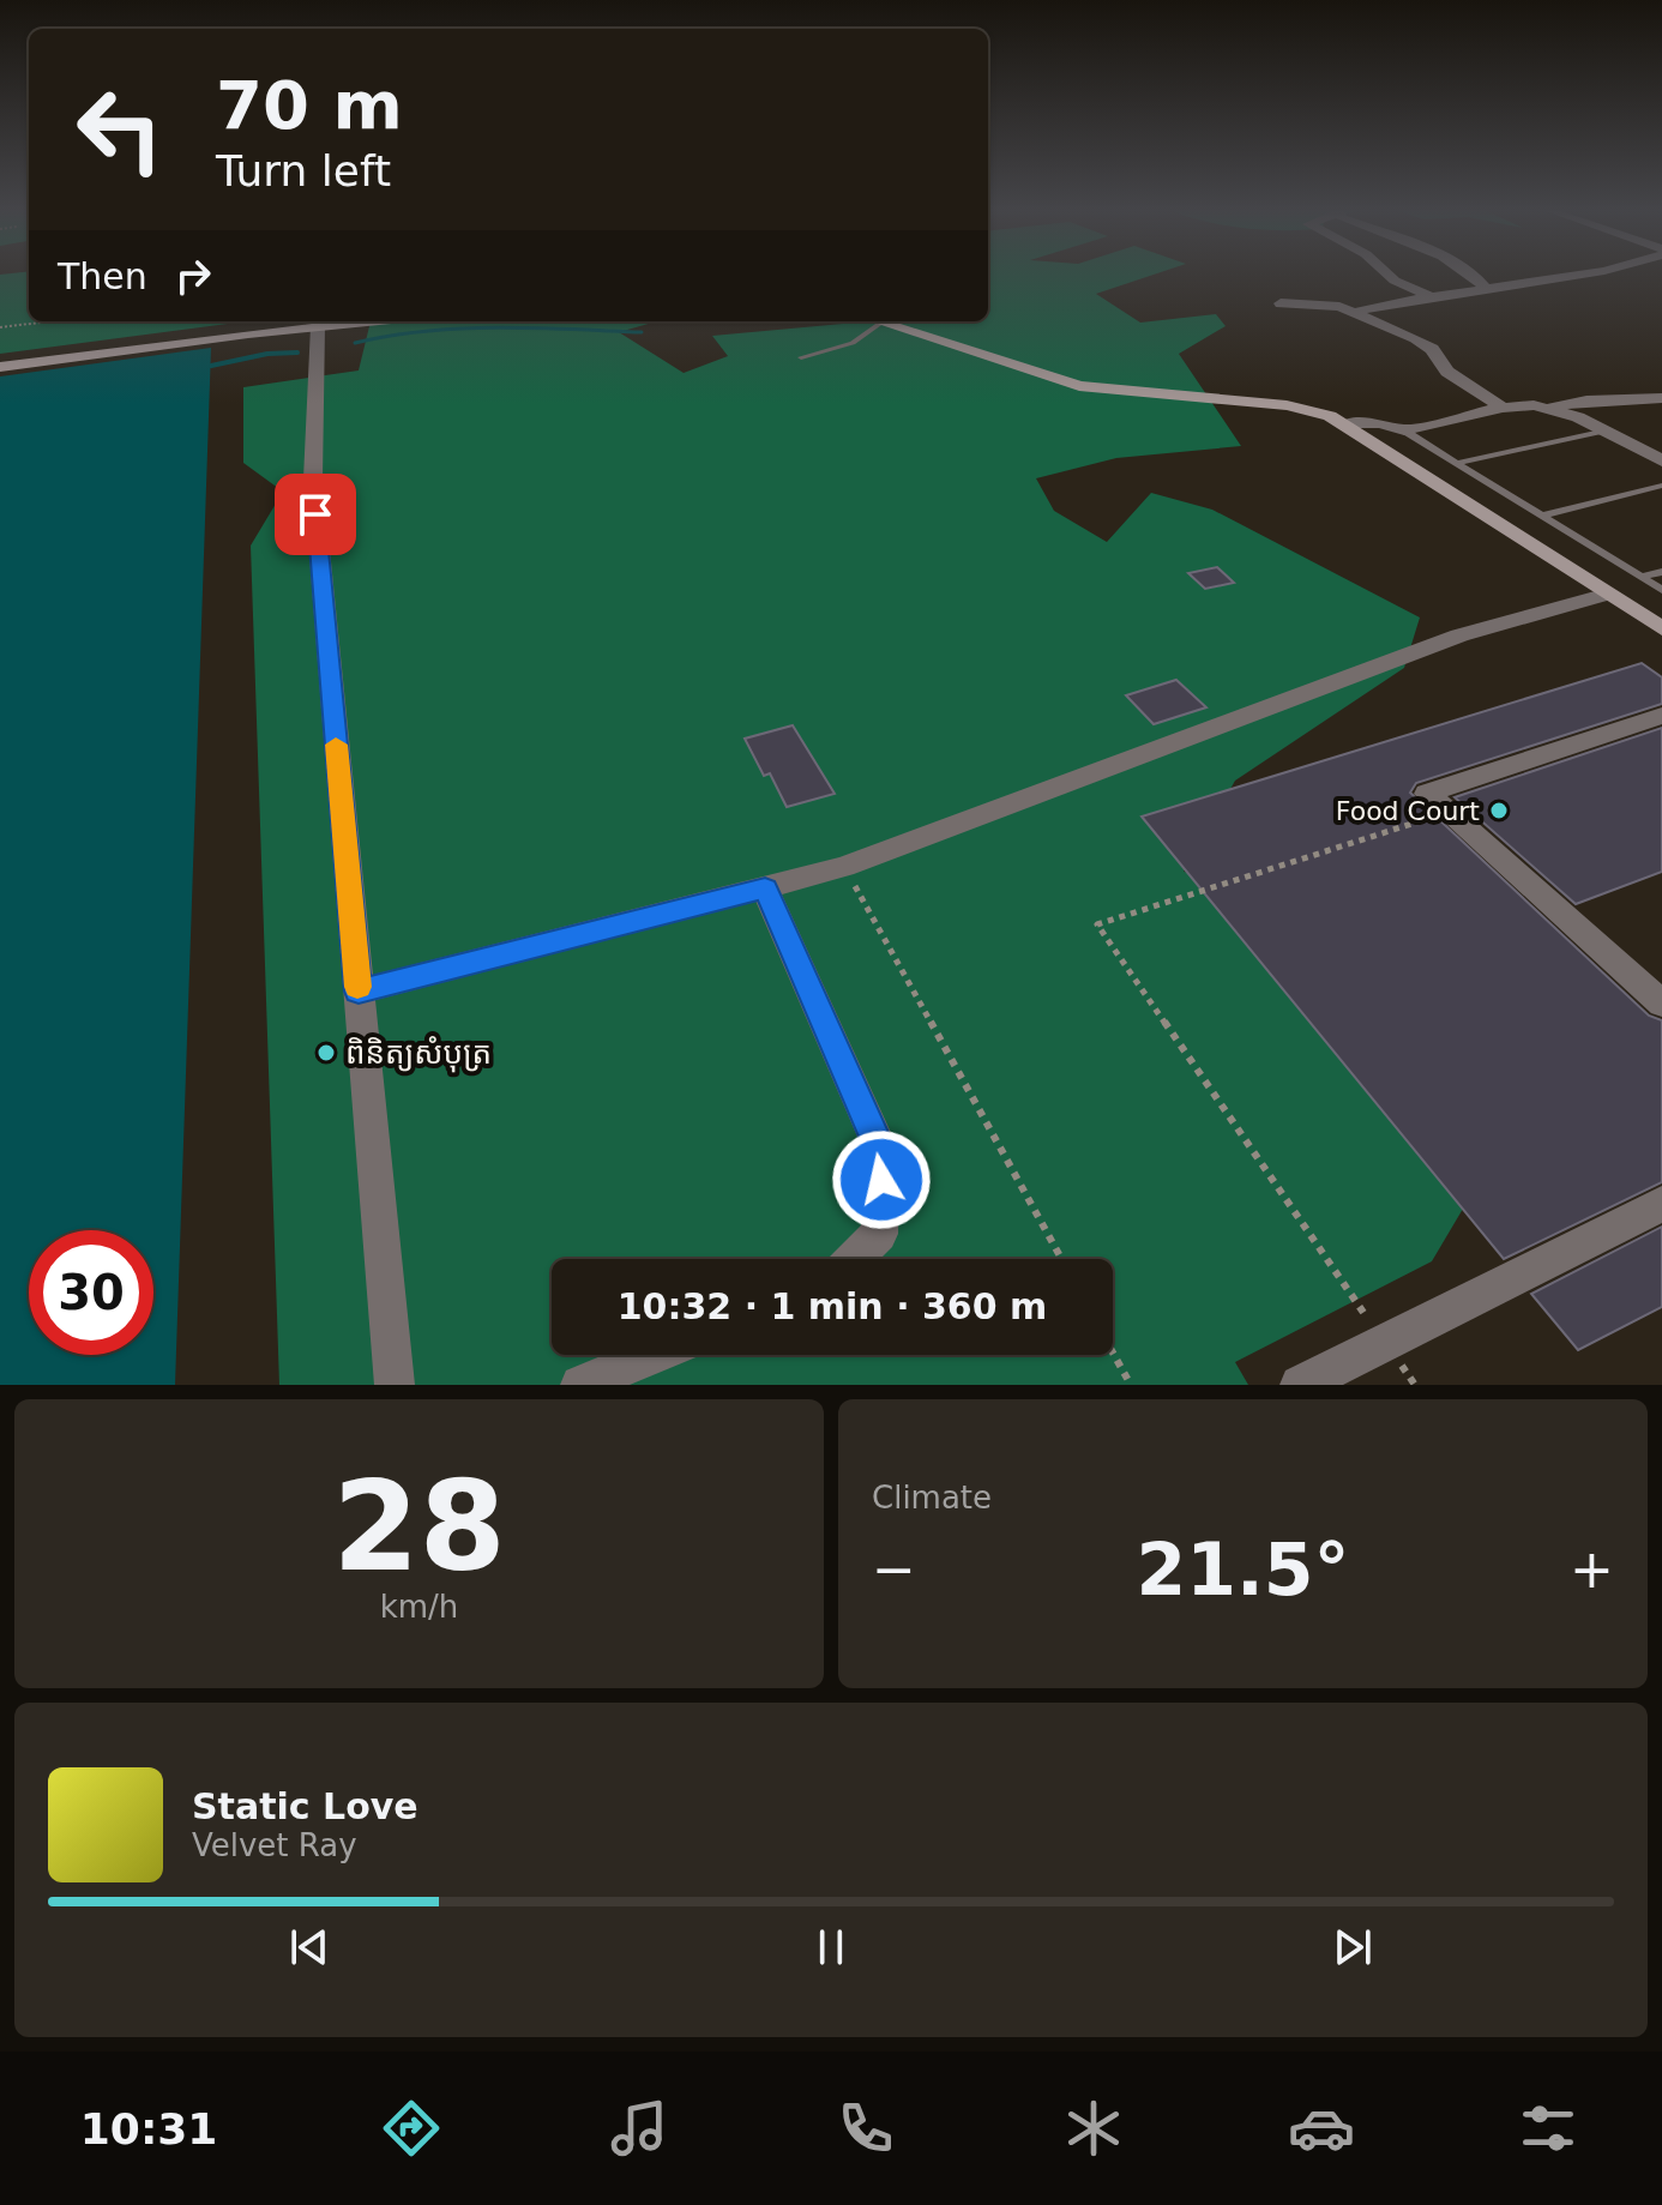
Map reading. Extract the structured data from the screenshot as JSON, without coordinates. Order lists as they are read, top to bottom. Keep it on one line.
{"places":["Food Court","ពិនិត្យសំបុត្រ"],"page":{"turn":["70 m","Turn left"],"then":"Then","limit":"30","trip":"10:32 · 1 min · 360 m","tile":[["28","km/h"],"Climate"],"heat":["−","21.5°","+"],"song":["Static Love","Velvet Ray"],"tabs":"10:31"}}
